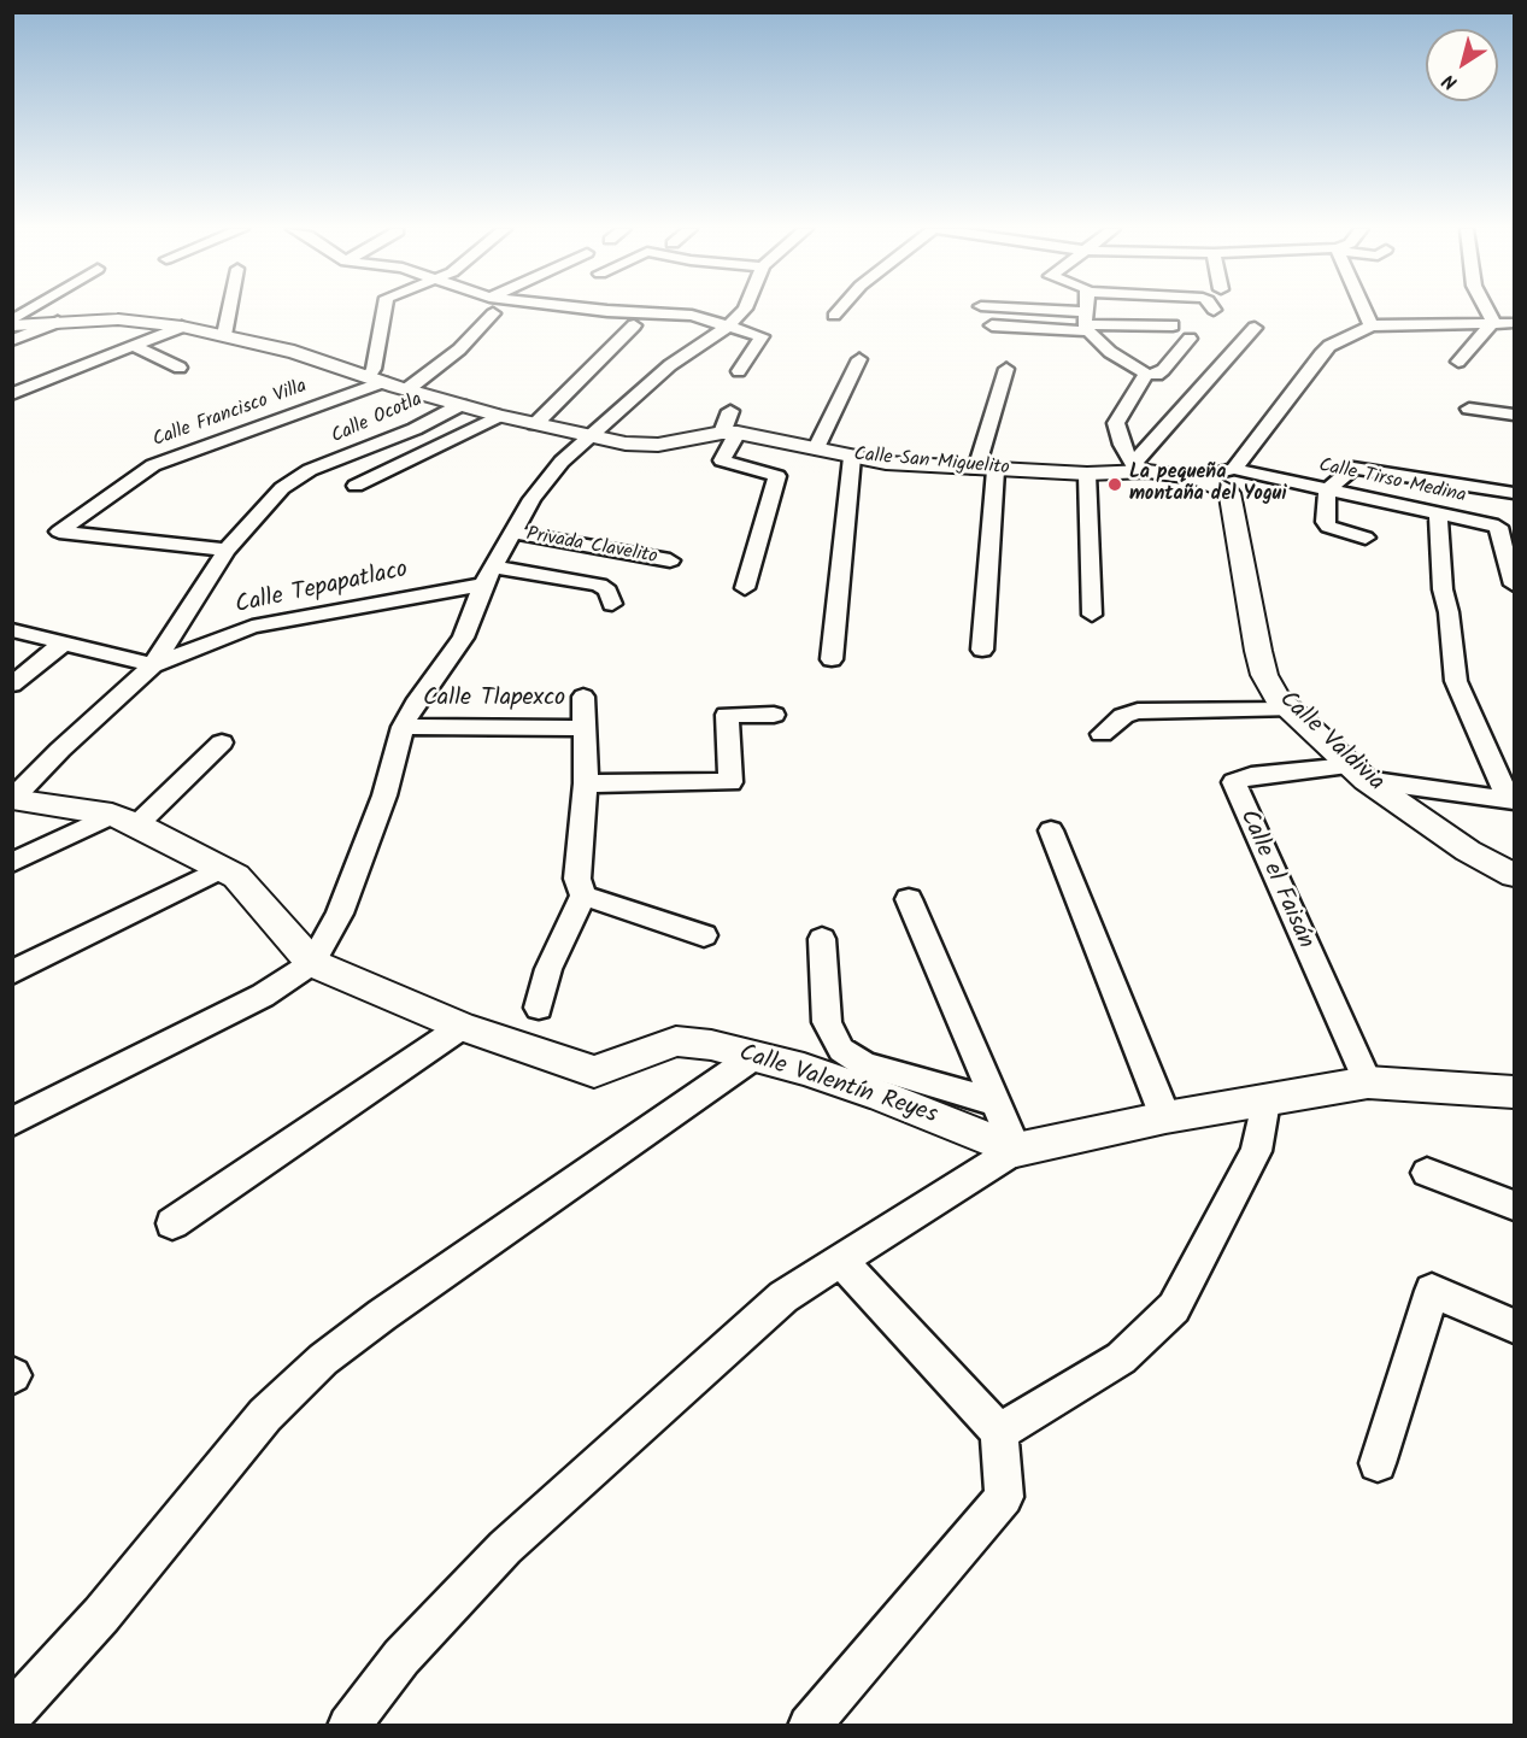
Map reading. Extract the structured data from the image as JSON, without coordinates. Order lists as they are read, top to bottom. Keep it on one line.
{"streets":{"street":["Calle Francisco Villa","Calle Ocotla","Calle San Miguelito","Calle Tirso Medina","Privada Clavelito","Calle Tepapatlaco","Calle Tlapexco","Calle Valdivia","Calle el Faisán","Calle Valentín Reyes"]},"crossings":[["Calle Francisco Villa","Calle Ocotla"],["Calle Francisco Villa","Calle San Miguelito"],["Calle Ocotla","Calle San Miguelito"],["Calle Ocotla","Calle Tepapatlaco"],["Calle San Miguelito","Calle Tirso Medina"],["Calle San Miguelito","Calle Valdivia"],["Calle Tepapatlaco","Calle Valentín Reyes"],["Calle Valdivia","Calle el Faisán"]],"places":["La pequeña montaña del Yogui"],"north":"bottom left"}
